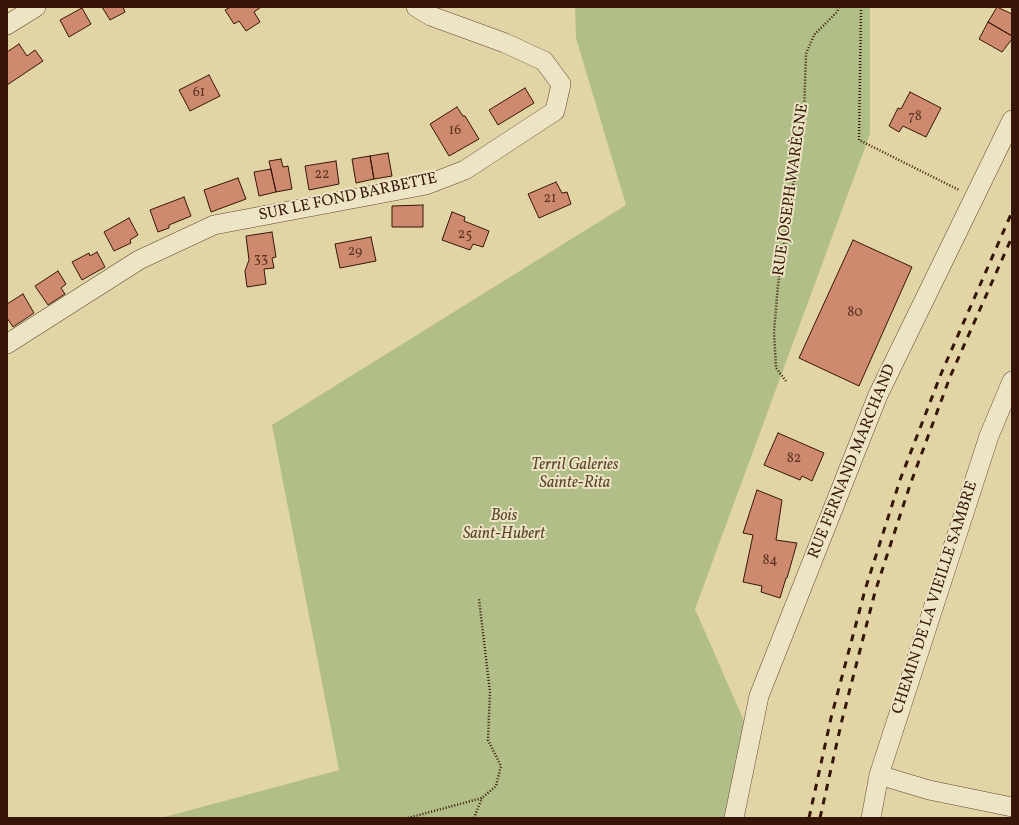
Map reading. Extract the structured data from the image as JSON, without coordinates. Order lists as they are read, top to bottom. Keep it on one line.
{"streets":{"street":["SUR LE FOND BARBETTE","RUE FERNAND MARCHAND","CHEMIN DE LA VIEILLE SAMBRE"],"path":["RUE JOSEPH WARÈGNE"]},"parks":["Terril Galeries Sainte-Rita","Bois Saint-Hubert"],"house_numbers":["61","78","16","22","21","25","29","33","80","82","84"]}
